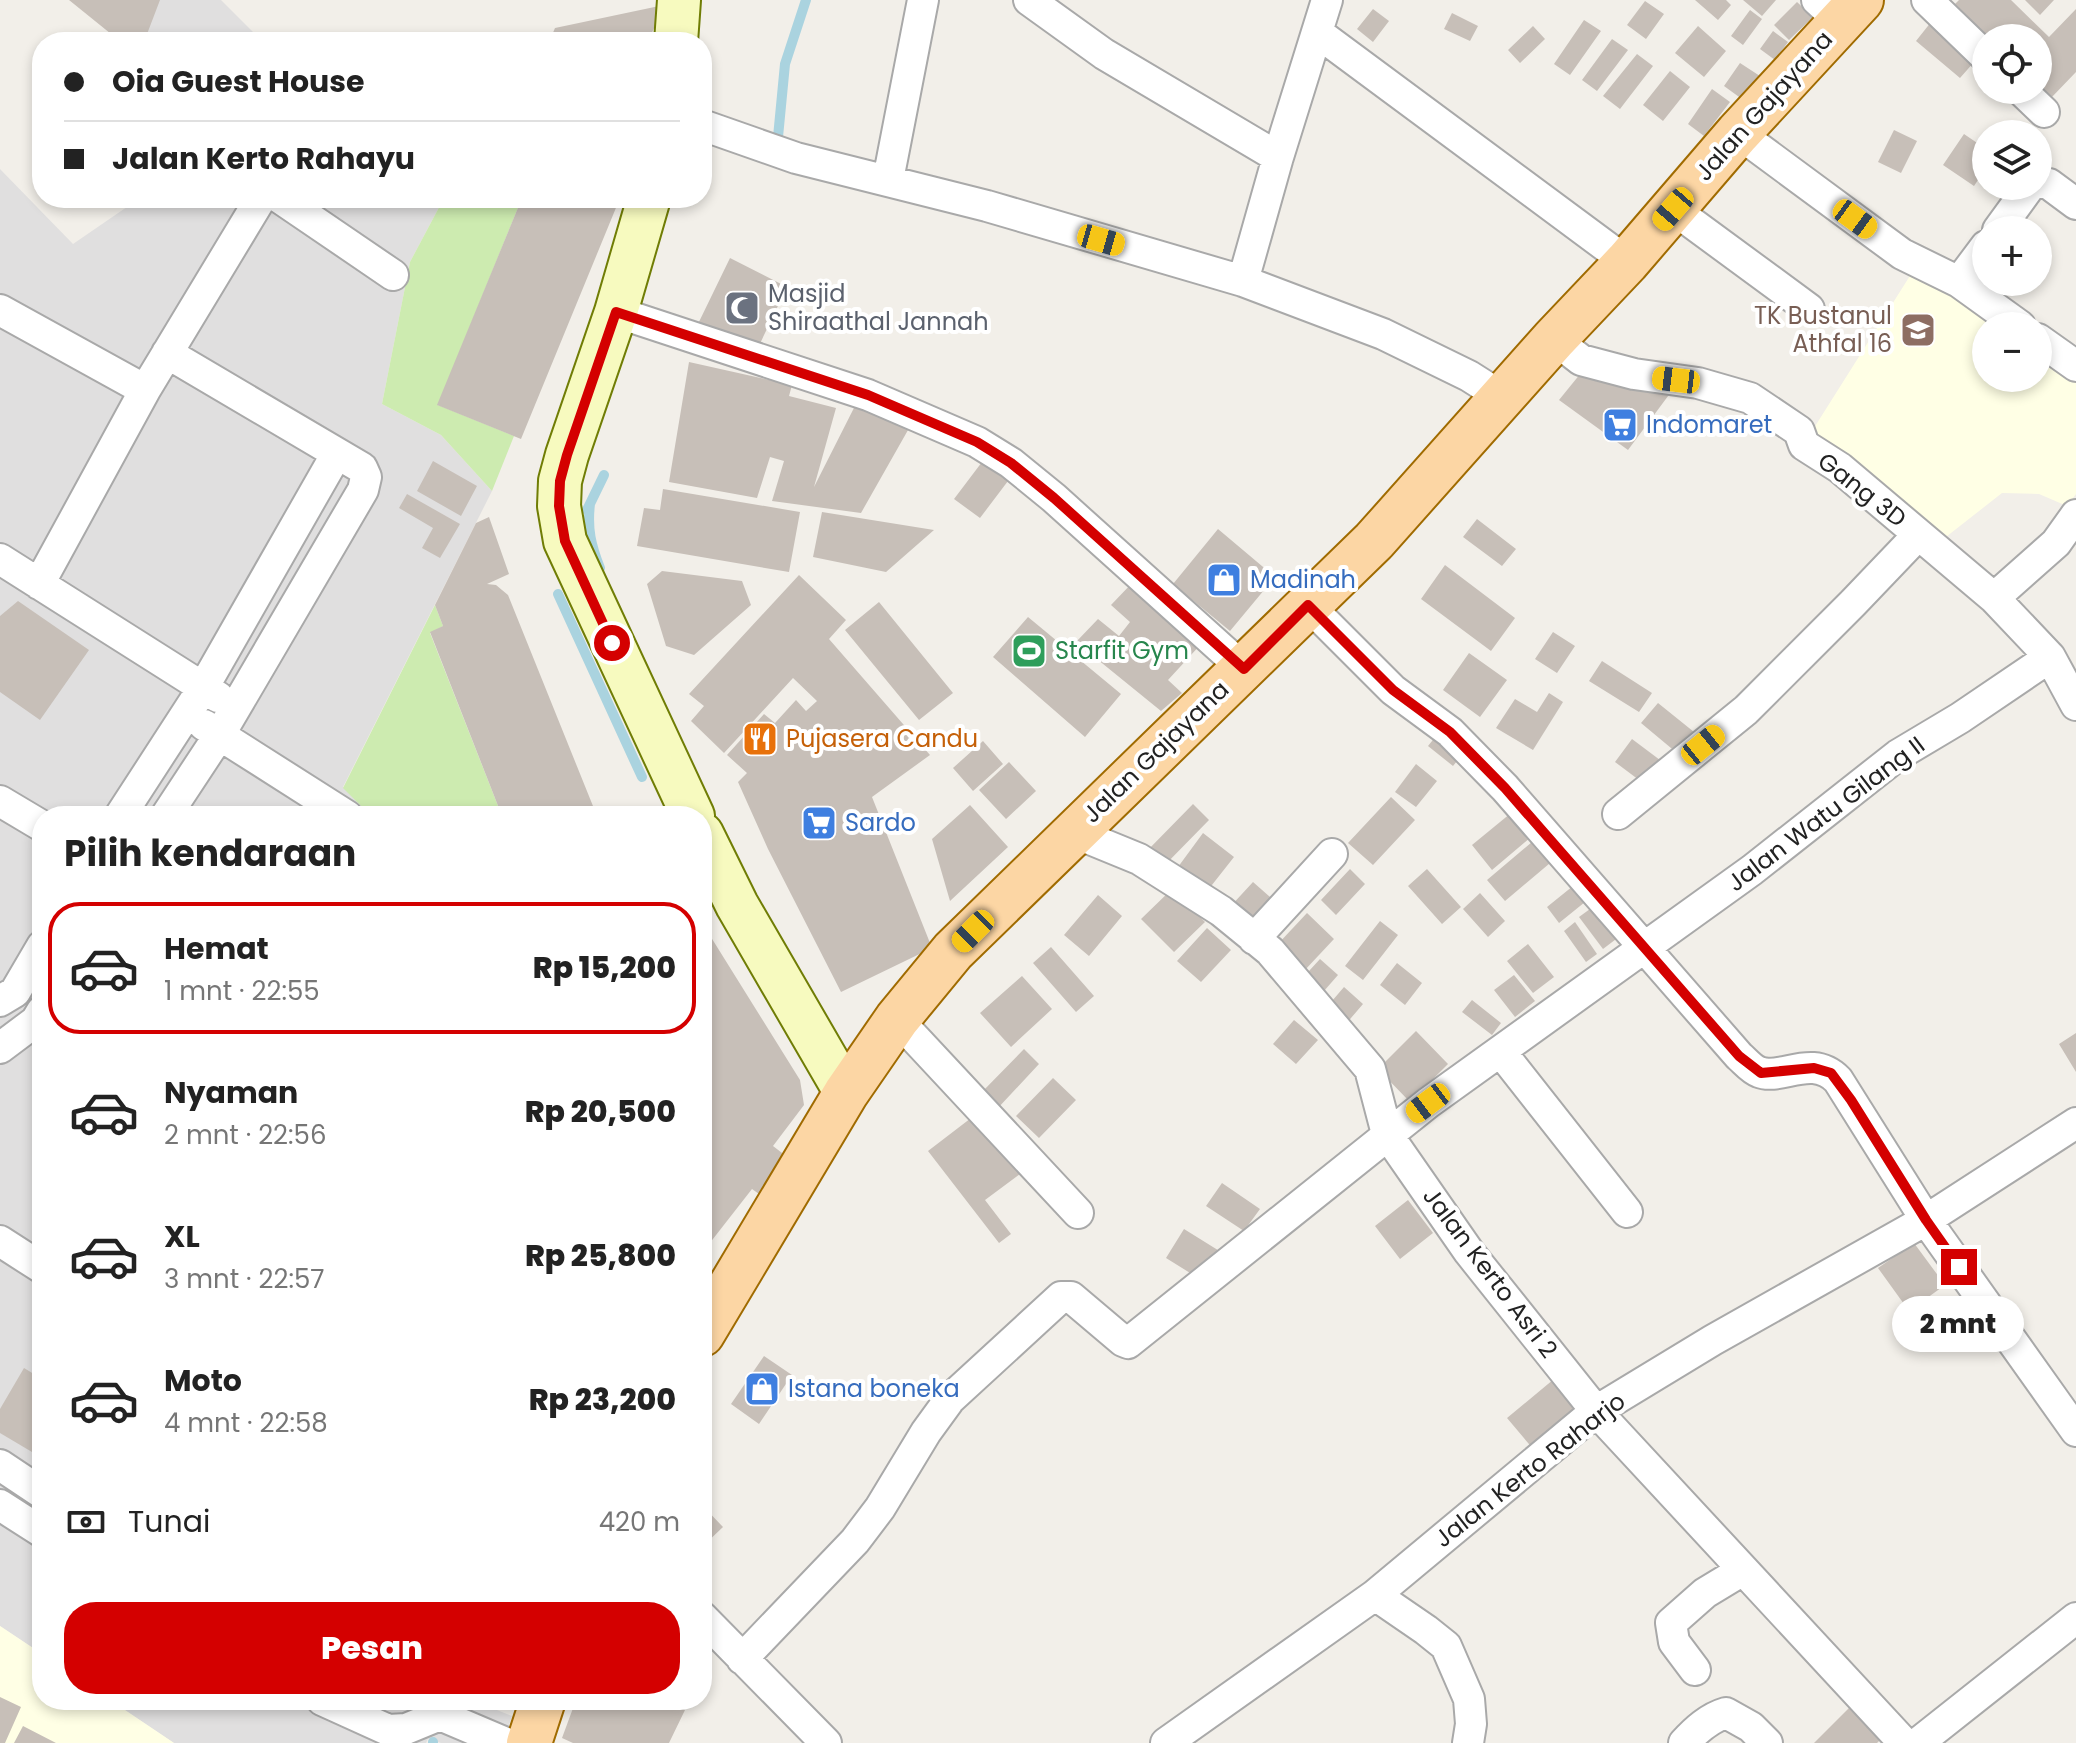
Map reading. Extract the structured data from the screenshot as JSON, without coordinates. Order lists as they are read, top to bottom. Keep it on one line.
{"streets":{"main road":["Jalan Gajayana"],"street":["Gang 3D","Jalan Watu Gilang II","Jalan Kerto Asri 2","Jalan Kerto Raharjo"]},"crossings":[["Jalan Gajayana","Gang 3D"],["Jalan Gajayana","Jalan Kerto Asri 2"],["Gang 3D","Jalan Watu Gilang II"],["Jalan Watu Gilang II","Jalan Kerto Asri 2"],["Jalan Kerto Asri 2","Jalan Kerto Raharjo"]],"places":{"mosque":["Masjid Shiraathal Jannah"],"school or university":["TK Bustanul Athfal 16"],"supermarket":["Indomaret","Sardo"],"shop":["Madinah","Istana boneka"],"sports":["Starfit Gym"],"restaurant":["Pujasera Candu"]},"page":{"map_buttons":["+","−"],"banner":["Oia Guest House","Jalan Kerto Rahayu"],"heading":"Pilih kendaraan","list":[{"name":"Hemat","note":"1 mnt · 22:55","value":"Rp 15,200"},{"name":"Nyaman","note":"2 mnt · 22:56","value":"Rp 20,500"},{"name":"XL","note":"3 mnt · 22:57","value":"Rp 25,800"},{"name":"Moto","note":"4 mnt · 22:58","value":"Rp 23,200"}],"bubble":"2 mnt","pay":["Tunai","420 m"],"buttons":"Pesan"}}
